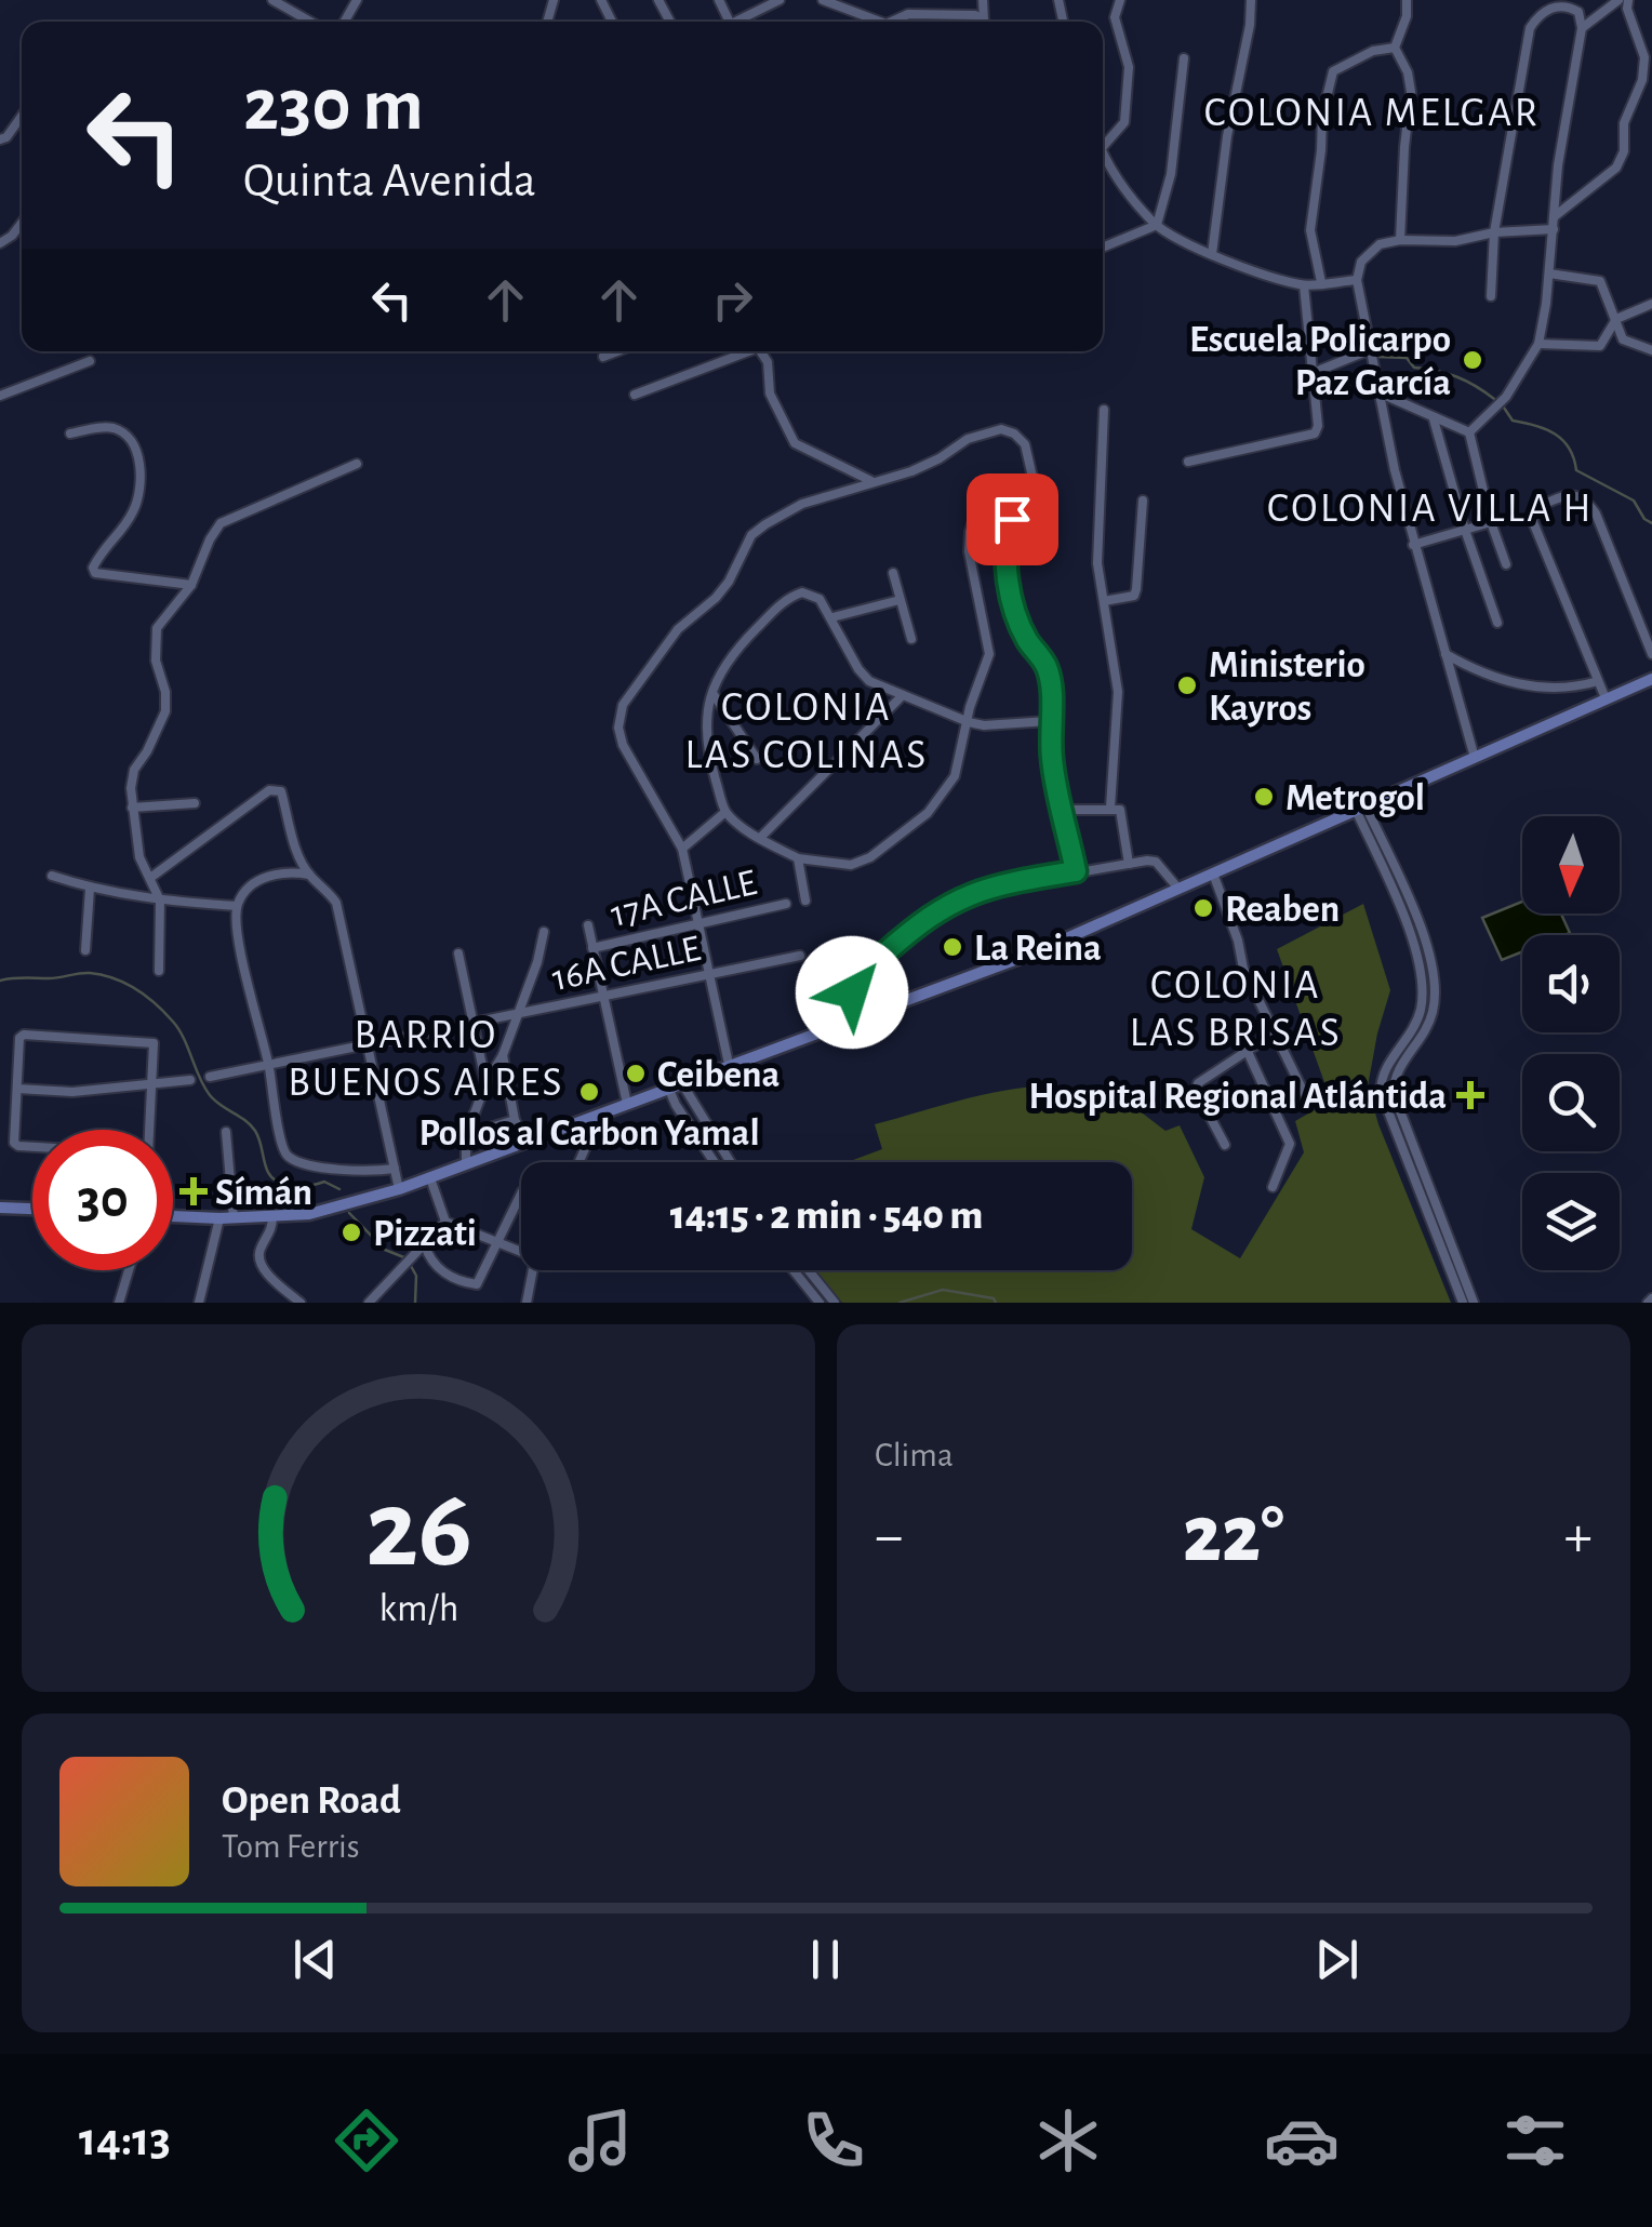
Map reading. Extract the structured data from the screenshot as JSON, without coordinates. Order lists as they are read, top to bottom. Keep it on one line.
{"streets":{"street":["17A CALLE","16A CALLE"]},"districts":["COLONIA MELGAR","COLONIA VILLA H","COLONIA LAS COLINAS","COLONIA LAS BRISAS","BARRIO BUENOS AIRES"],"places":{"other":["Escuela Policarpo Paz García","Ministerio Kayros","Metrogol","Reaben","La Reina","Ceibena","Pollos al Carbon Yamal","Pizzati"],"health":["Hospital Regional Atlántida","Símán"]},"north":"bottom","page":{"turn":["230 m","Quinta Avenida"],"limit":"30","trip":"14:15 · 2 min · 540 m","tile":"Clima","heat":["−","22°","+"],"song":["Open Road","Tom Ferris"],"tabs":"14:13","gauge":["26","km/h"]}}
